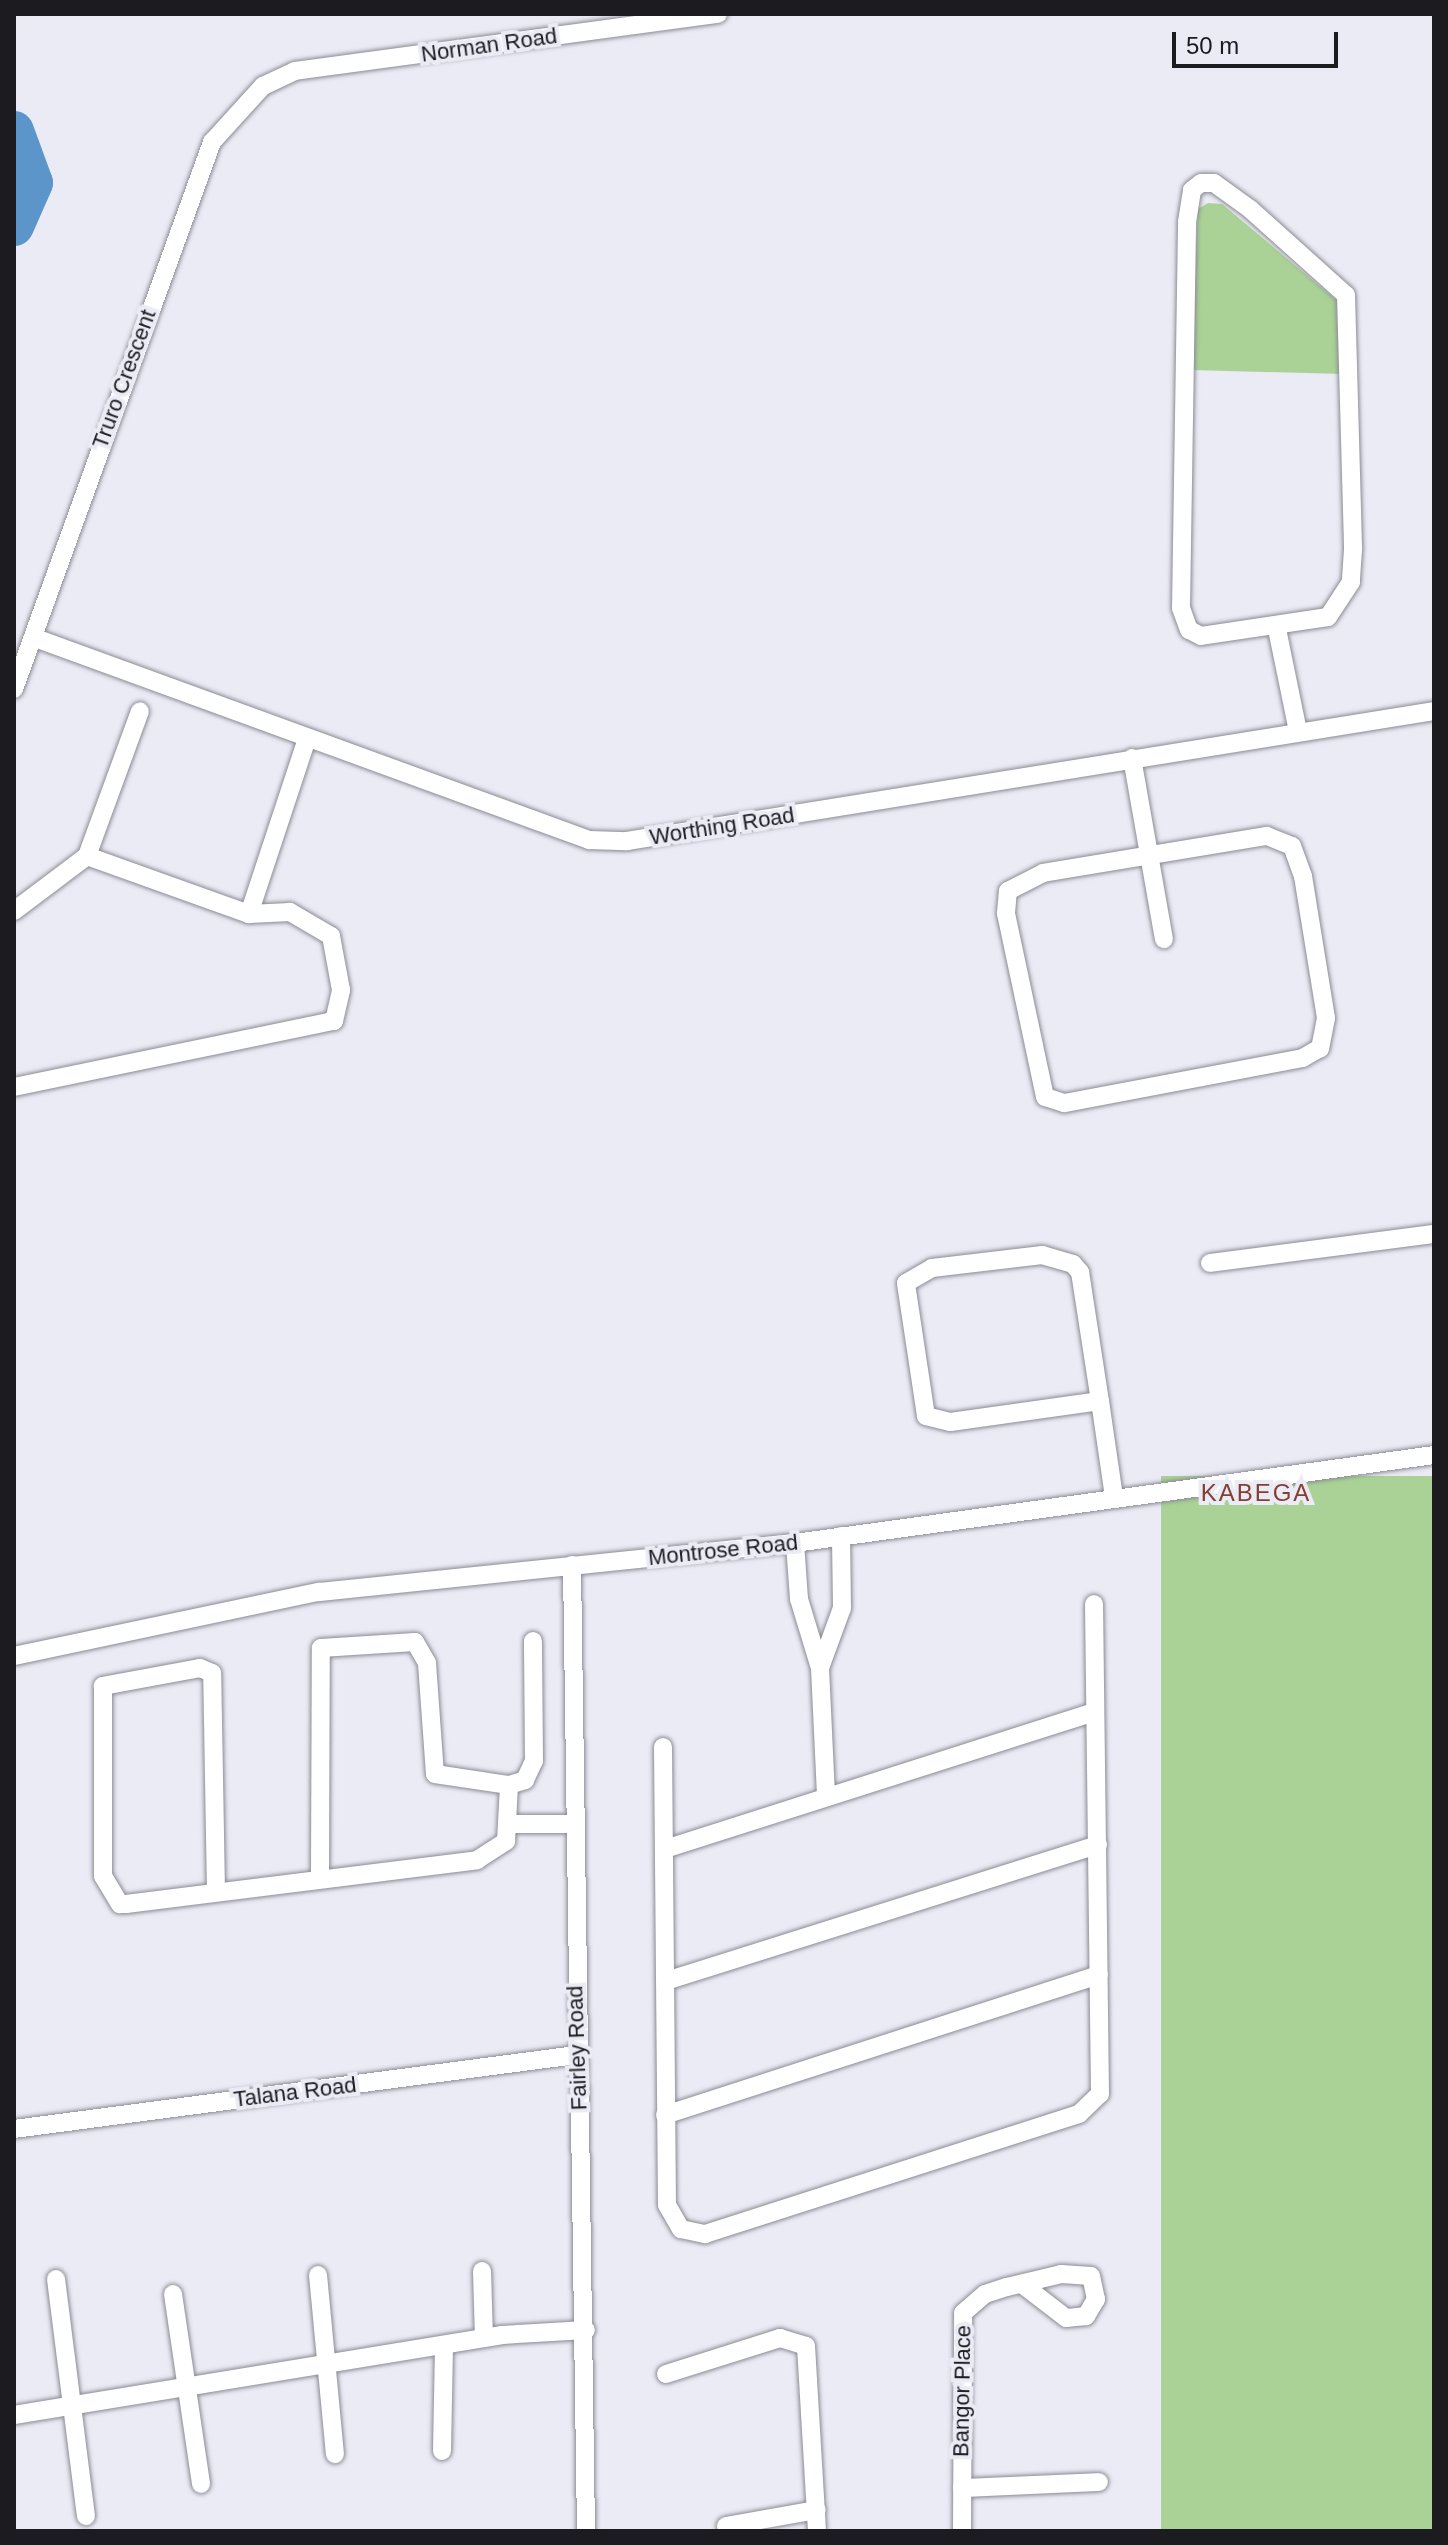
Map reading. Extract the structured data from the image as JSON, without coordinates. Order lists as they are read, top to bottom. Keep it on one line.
{"streets":{"street":["Norman Road","Truro Crescent","Worthing Road","Montrose Road","Fairley Road","Talana Road","Bangor Place"]},"crossings":[["Norman Road","Truro Crescent"],["Truro Crescent","Worthing Road"],["Montrose Road","Fairley Road"],["Fairley Road","Talana Road"]],"districts":["KABEGA"],"scale_bar":"50 m"}
